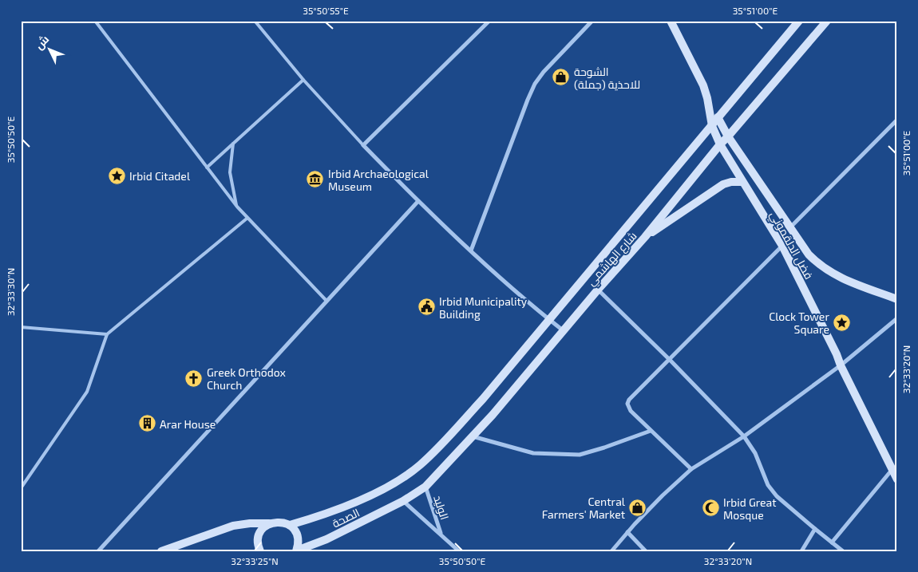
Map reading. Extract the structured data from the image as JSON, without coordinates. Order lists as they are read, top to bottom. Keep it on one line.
{"streets":{"main road":["فضل الدلقموني","شارع الهاشمي","الصحة"],"street":["الوليد"]},"crossings":[["فضل الدلقموني","شارع الهاشمي"],["شارع الهاشمي","الوليد"],["شارع الهاشمي","الصحة"],["الوليد","الصحة"]],"places":{"shop":["الشوحة للاحذية (جملة)","Central Farmers' Market"],"place":["Irbid Citadel","Clock Tower Square"],"museum":["Irbid Archaeological Museum"],"public building":["Irbid Municipality Building"],"church":["Greek Orthodox Church"],"building":["Arar House"],"mosque":["Irbid Great Mosque"]},"north":"top left","coordinates":["35°50'55\"E","35°51'00\"E","35°50'50\"E","32°33'30\"N","32°33'20\"N","32°33'25\"N"]}
